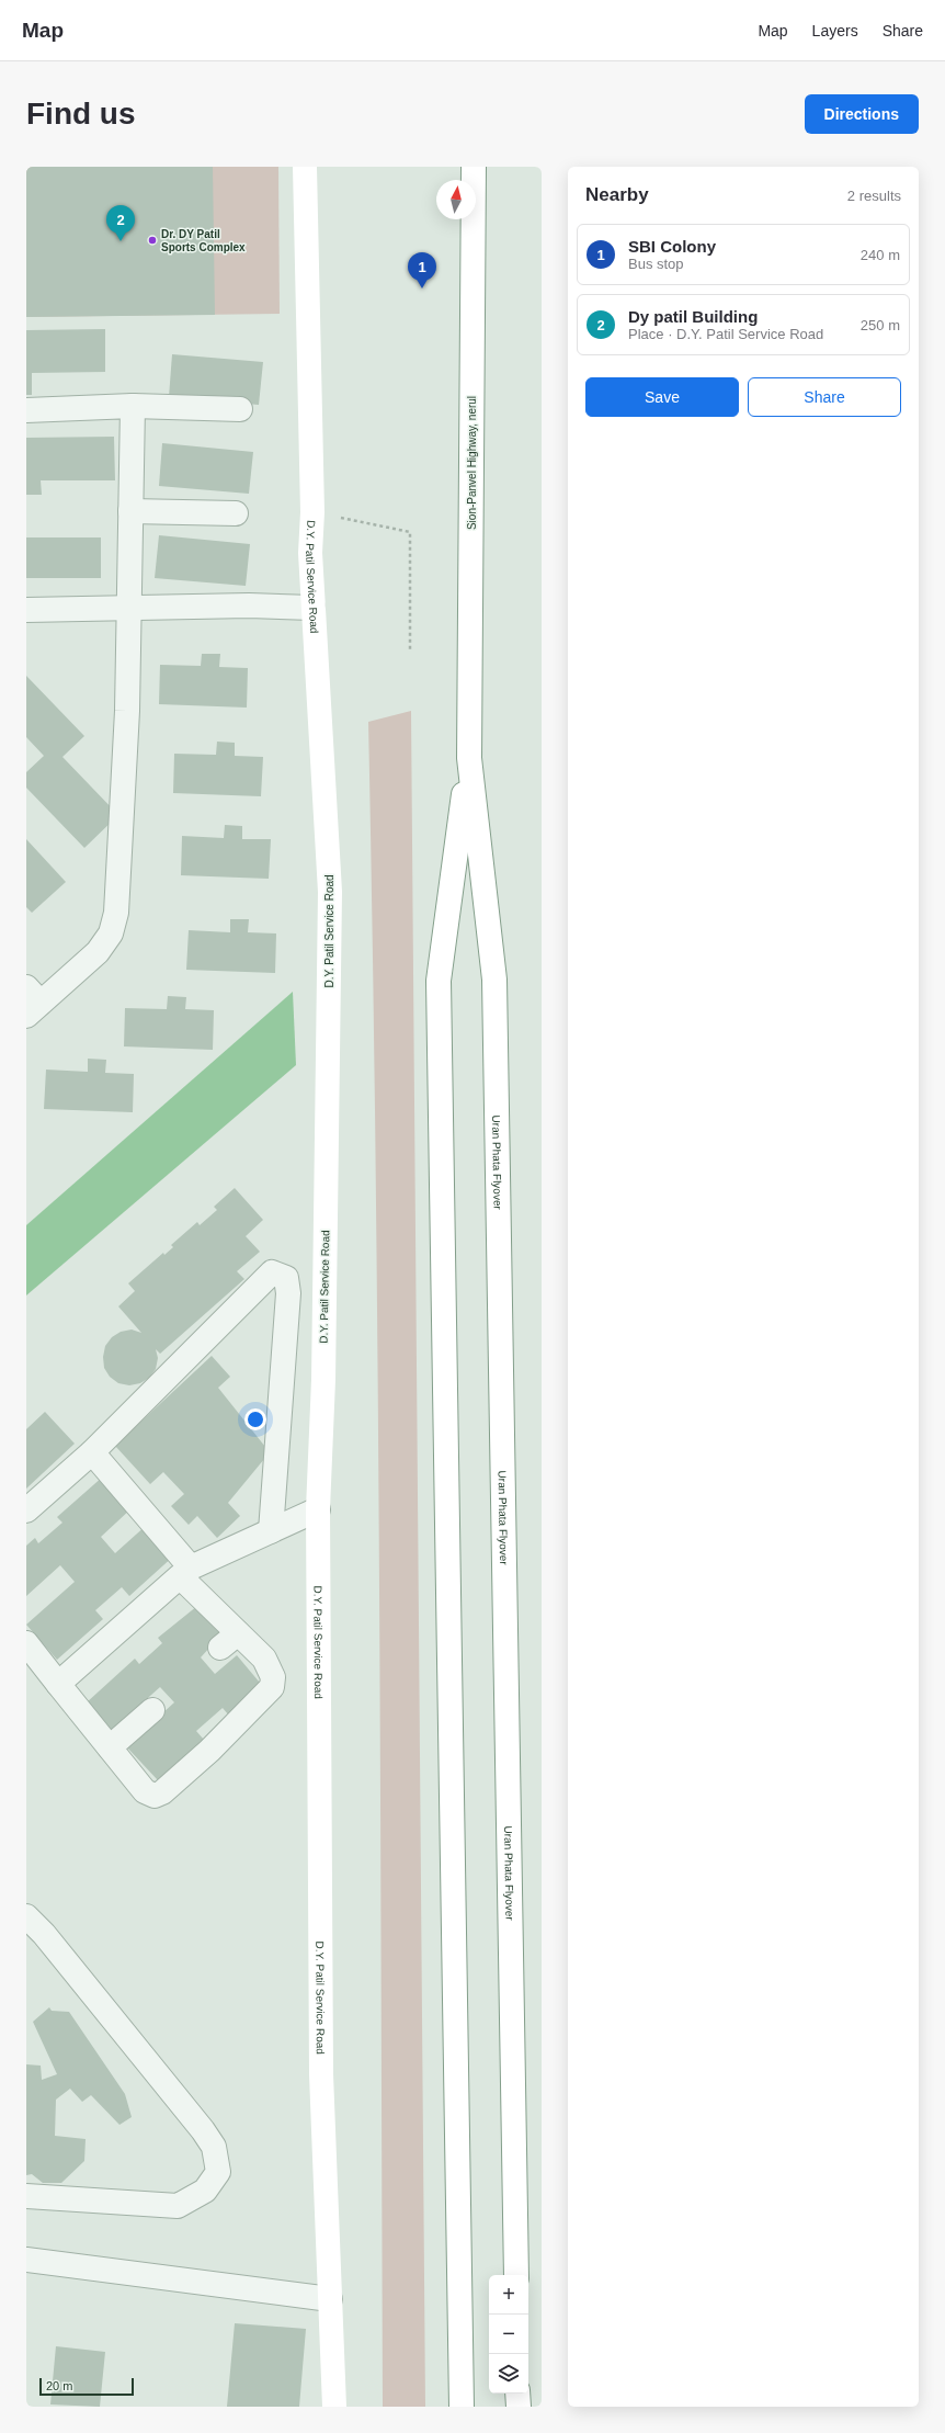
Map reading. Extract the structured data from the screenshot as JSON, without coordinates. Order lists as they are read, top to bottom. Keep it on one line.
{"streets":{"main road":["Sion-Panvel Highway, nerul","D.Y. Patil Service Road","Uran Phata Flyover"]},"crossings":[["Sion-Panvel Highway, nerul","Uran Phata Flyover"]],"places":["Dr. DY Patil Sports Complex"],"scale_bar":"20 m","north":"top","page":{"header":"Map","nav":["Map","Layers","Share"],"buttons":["Directions",["Save","Share"]],"title":"Find us","heading":["Nearby","2 results"],"pins":["2","1"],"list":[{"mark":"1","name":"SBI Colony","note":"Bus stop","value":"240 m"},{"mark":"2","name":"Dy patil Building","note":"Place · D.Y. Patil Service Road","value":"250 m"}],"map_buttons":["+","−"],"scale":"20 m"}}
